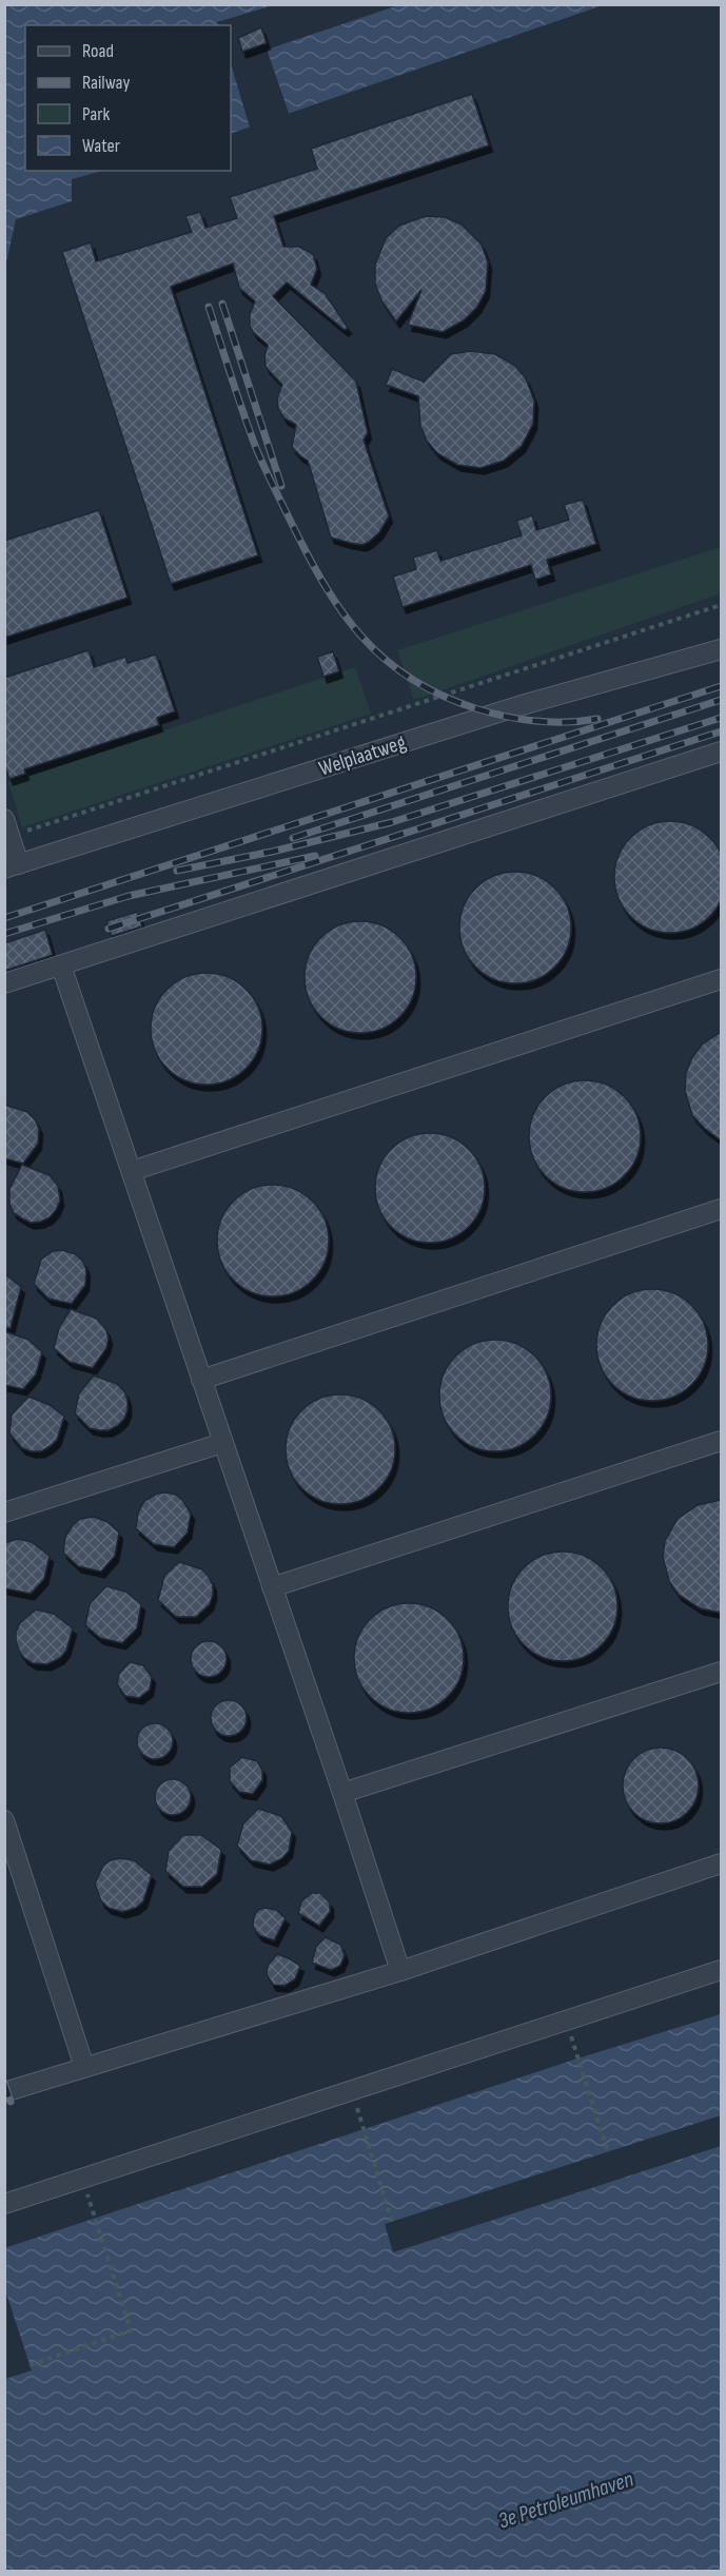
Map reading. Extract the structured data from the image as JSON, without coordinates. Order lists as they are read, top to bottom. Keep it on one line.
{"streets":{"lane":["Welplaatweg"]},"water":["3e Petroleumhaven"],"legend":["Road","Railway","Park","Water"]}
